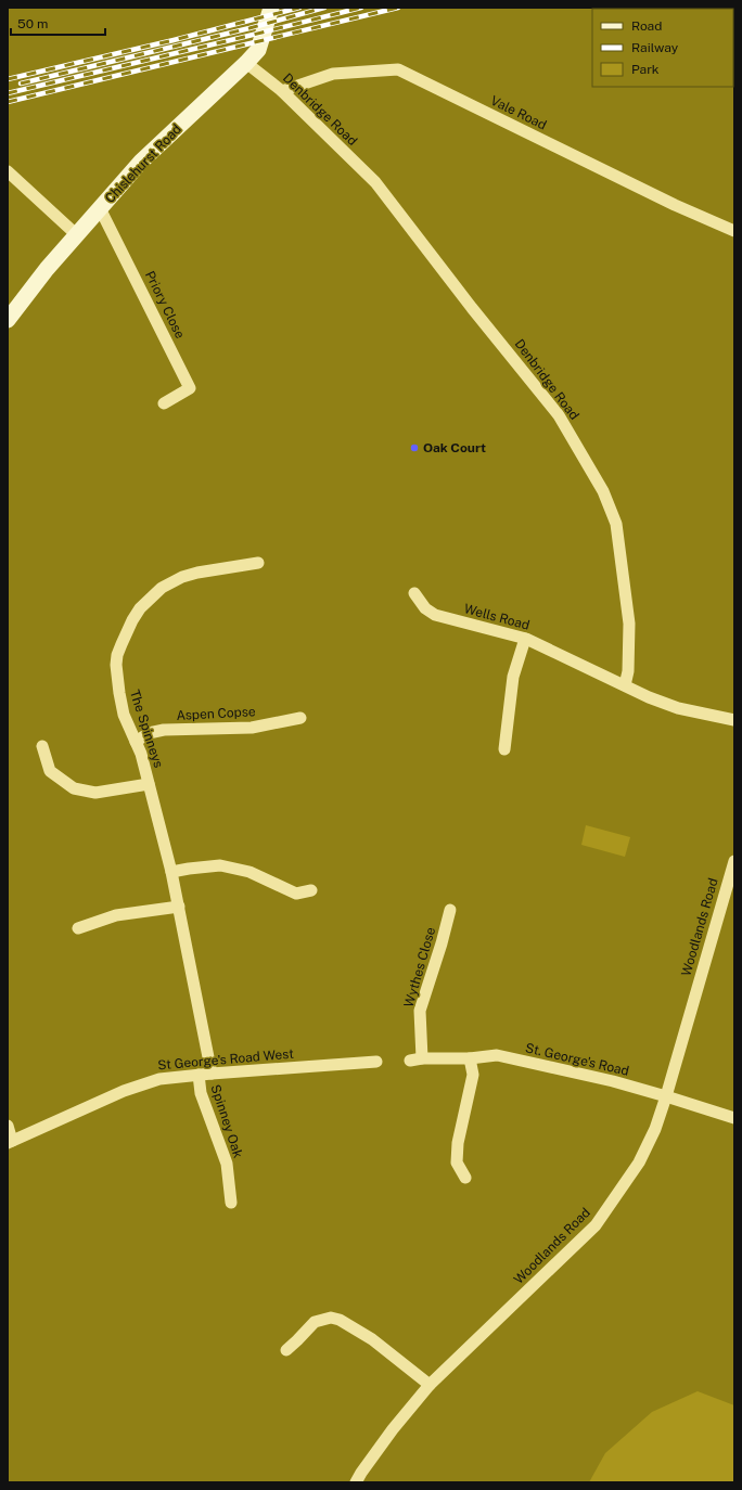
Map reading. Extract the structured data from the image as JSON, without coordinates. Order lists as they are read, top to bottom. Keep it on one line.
{"streets":{"main road":["Chislehurst Road"],"street":["Denbridge Road","Vale Road","Priory Close","Wells Road","Aspen Copse","The Spinneys","Woodlands Road","Wythes Close","St George's Road West","St. George's Road","Spinney Oak"]},"crossings":[["Denbridge Road","Vale Road"],["Denbridge Road","Chislehurst Road"],["Denbridge Road","Wells Road"],["Chislehurst Road","Priory Close"],["Aspen Copse","The Spinneys"],["The Spinneys","St George's Road West"],["Woodlands Road","St. George's Road"],["Wythes Close","St. George's Road"],["St George's Road West","Spinney Oak"]],"places":["Oak Court"],"legend":["Road","Railway","Park"],"scale_bar":"50 m"}
